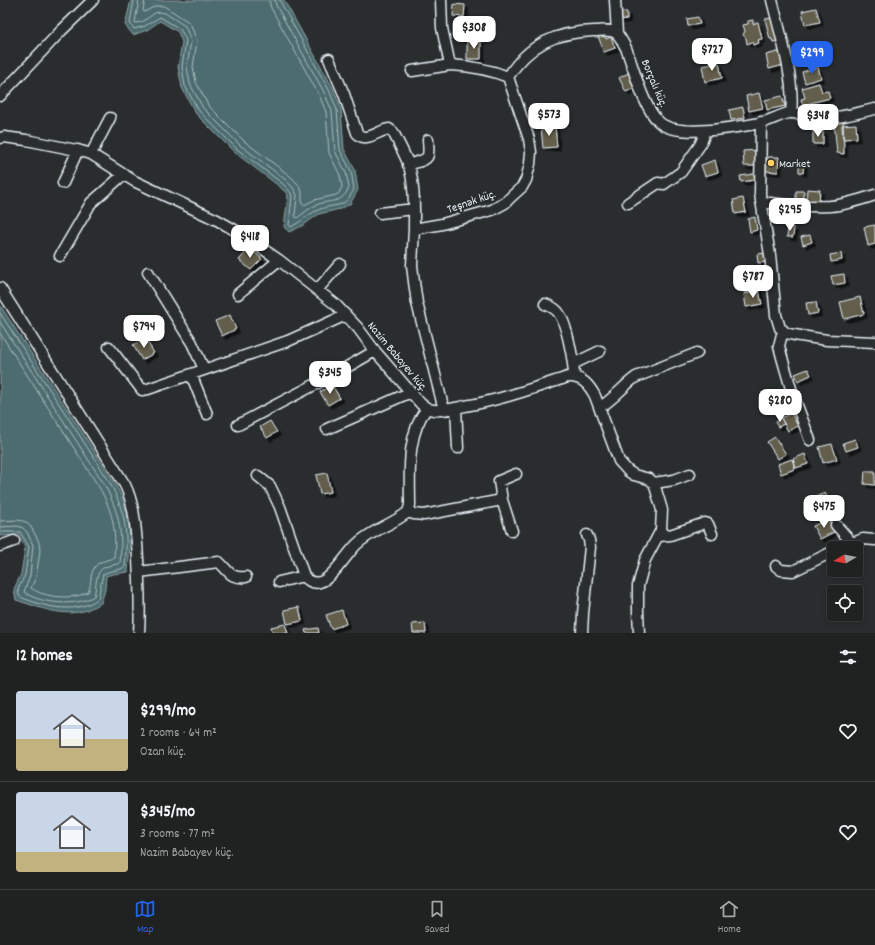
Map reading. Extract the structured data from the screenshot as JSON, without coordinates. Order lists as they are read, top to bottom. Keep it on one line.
{"streets":{"street":["Borçalı küç.","Teşnək küç.","Nazim Babayev küç."]},"places":["Market"],"north":"left","page":{"price":["$308","$727","$299","$573","$348","$295","$418","$787","$794","$345","$280","$475"],"heading":"12 homes","list":[{"name":"$299/mo","note":"2 rooms · 64 m² · Ozan küç."},{"name":"$345/mo","note":"3 rooms · 77 m² · Nazim Babayev küç."}],"tabs":["Map","Saved","Home"]}}
